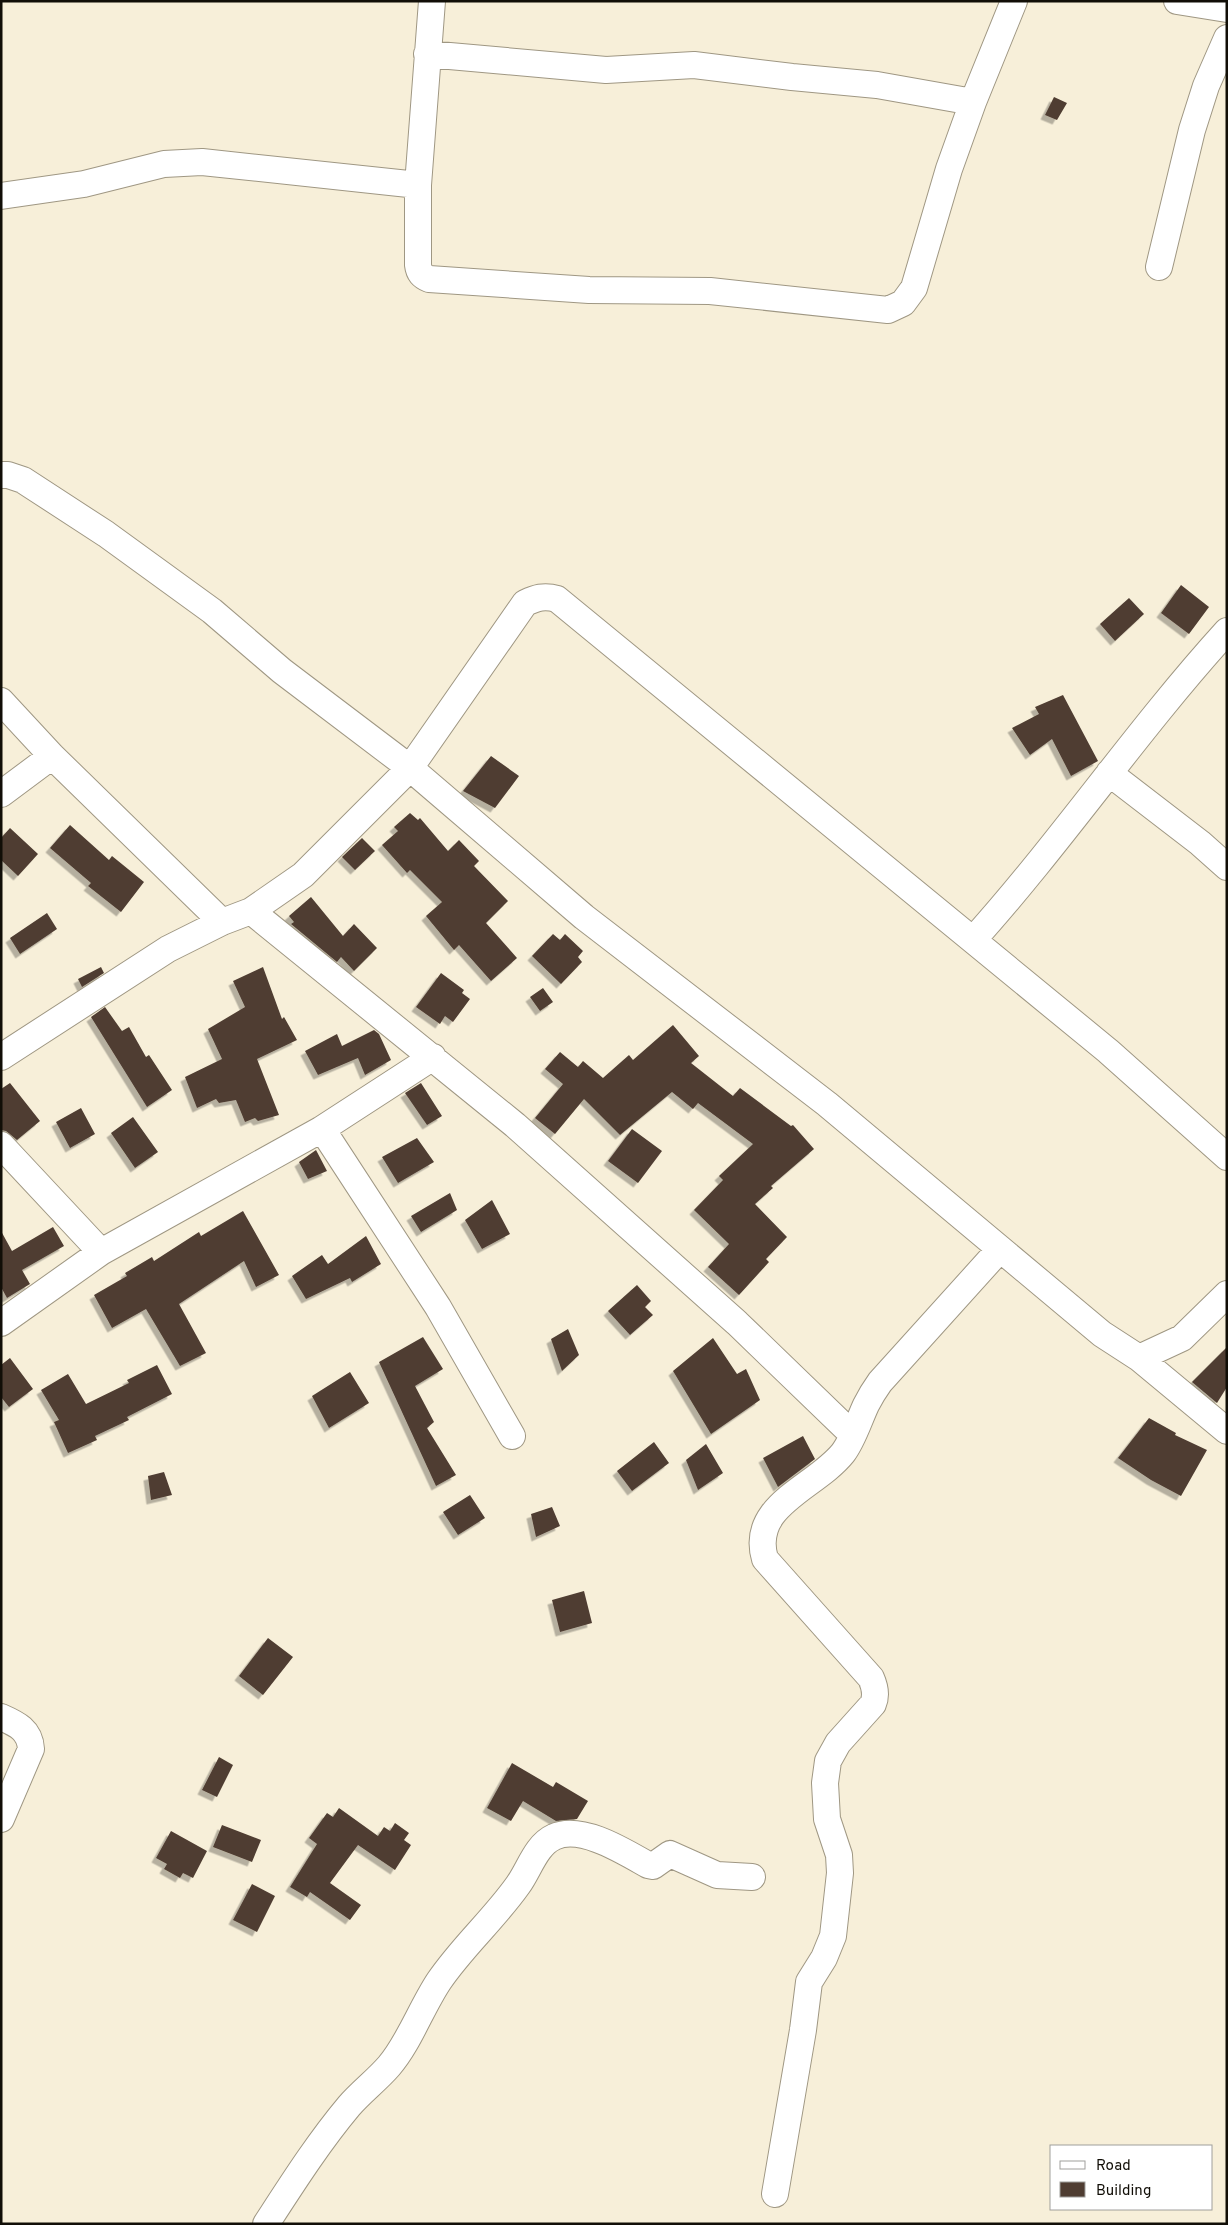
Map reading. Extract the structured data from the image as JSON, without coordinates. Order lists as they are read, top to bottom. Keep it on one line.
{"legend":["Road","Building"]}
